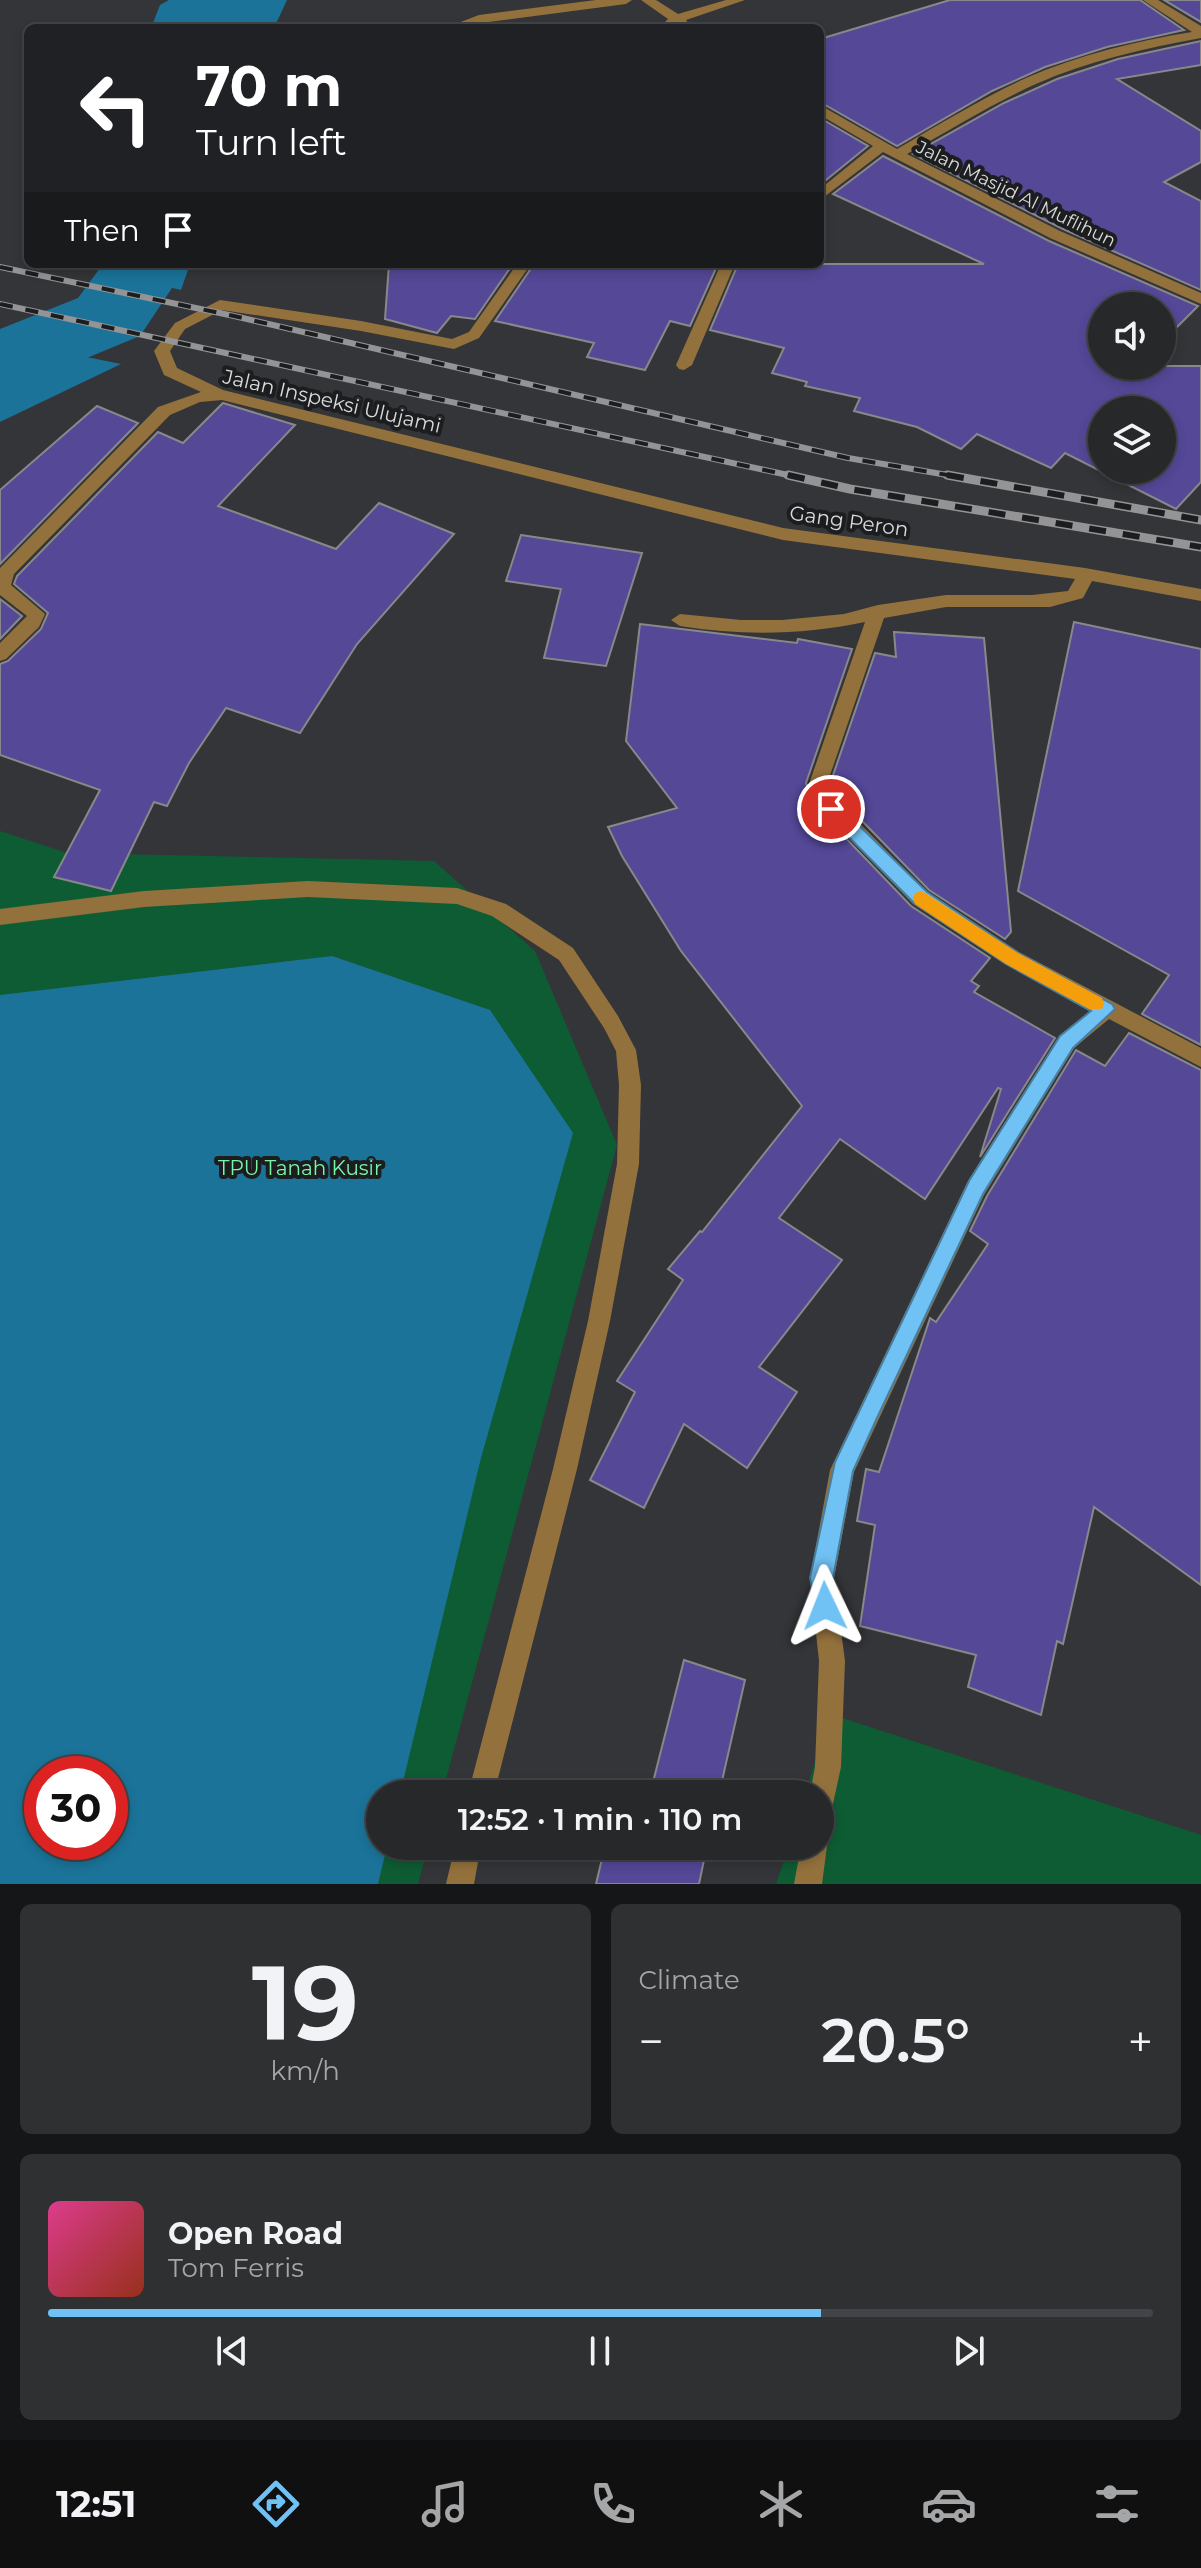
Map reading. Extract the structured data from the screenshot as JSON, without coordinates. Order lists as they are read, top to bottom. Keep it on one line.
{"streets":{"street":["Jalan Masjid Al Muflihun","Jalan Inspeksi Ulujami","Gang Peron"]},"crossings":[["Jalan Inspeksi Ulujami","Gang Peron"]],"parks":["TPU Tanah Kusir"],"page":{"turn":["70 m","Turn left"],"then":"Then","limit":"30","trip":"12:52 · 1 min · 110 m","tile":[["19","km/h"],"Climate"],"heat":["−","20.5°","+"],"song":["Open Road","Tom Ferris"],"tabs":"12:51"}}
